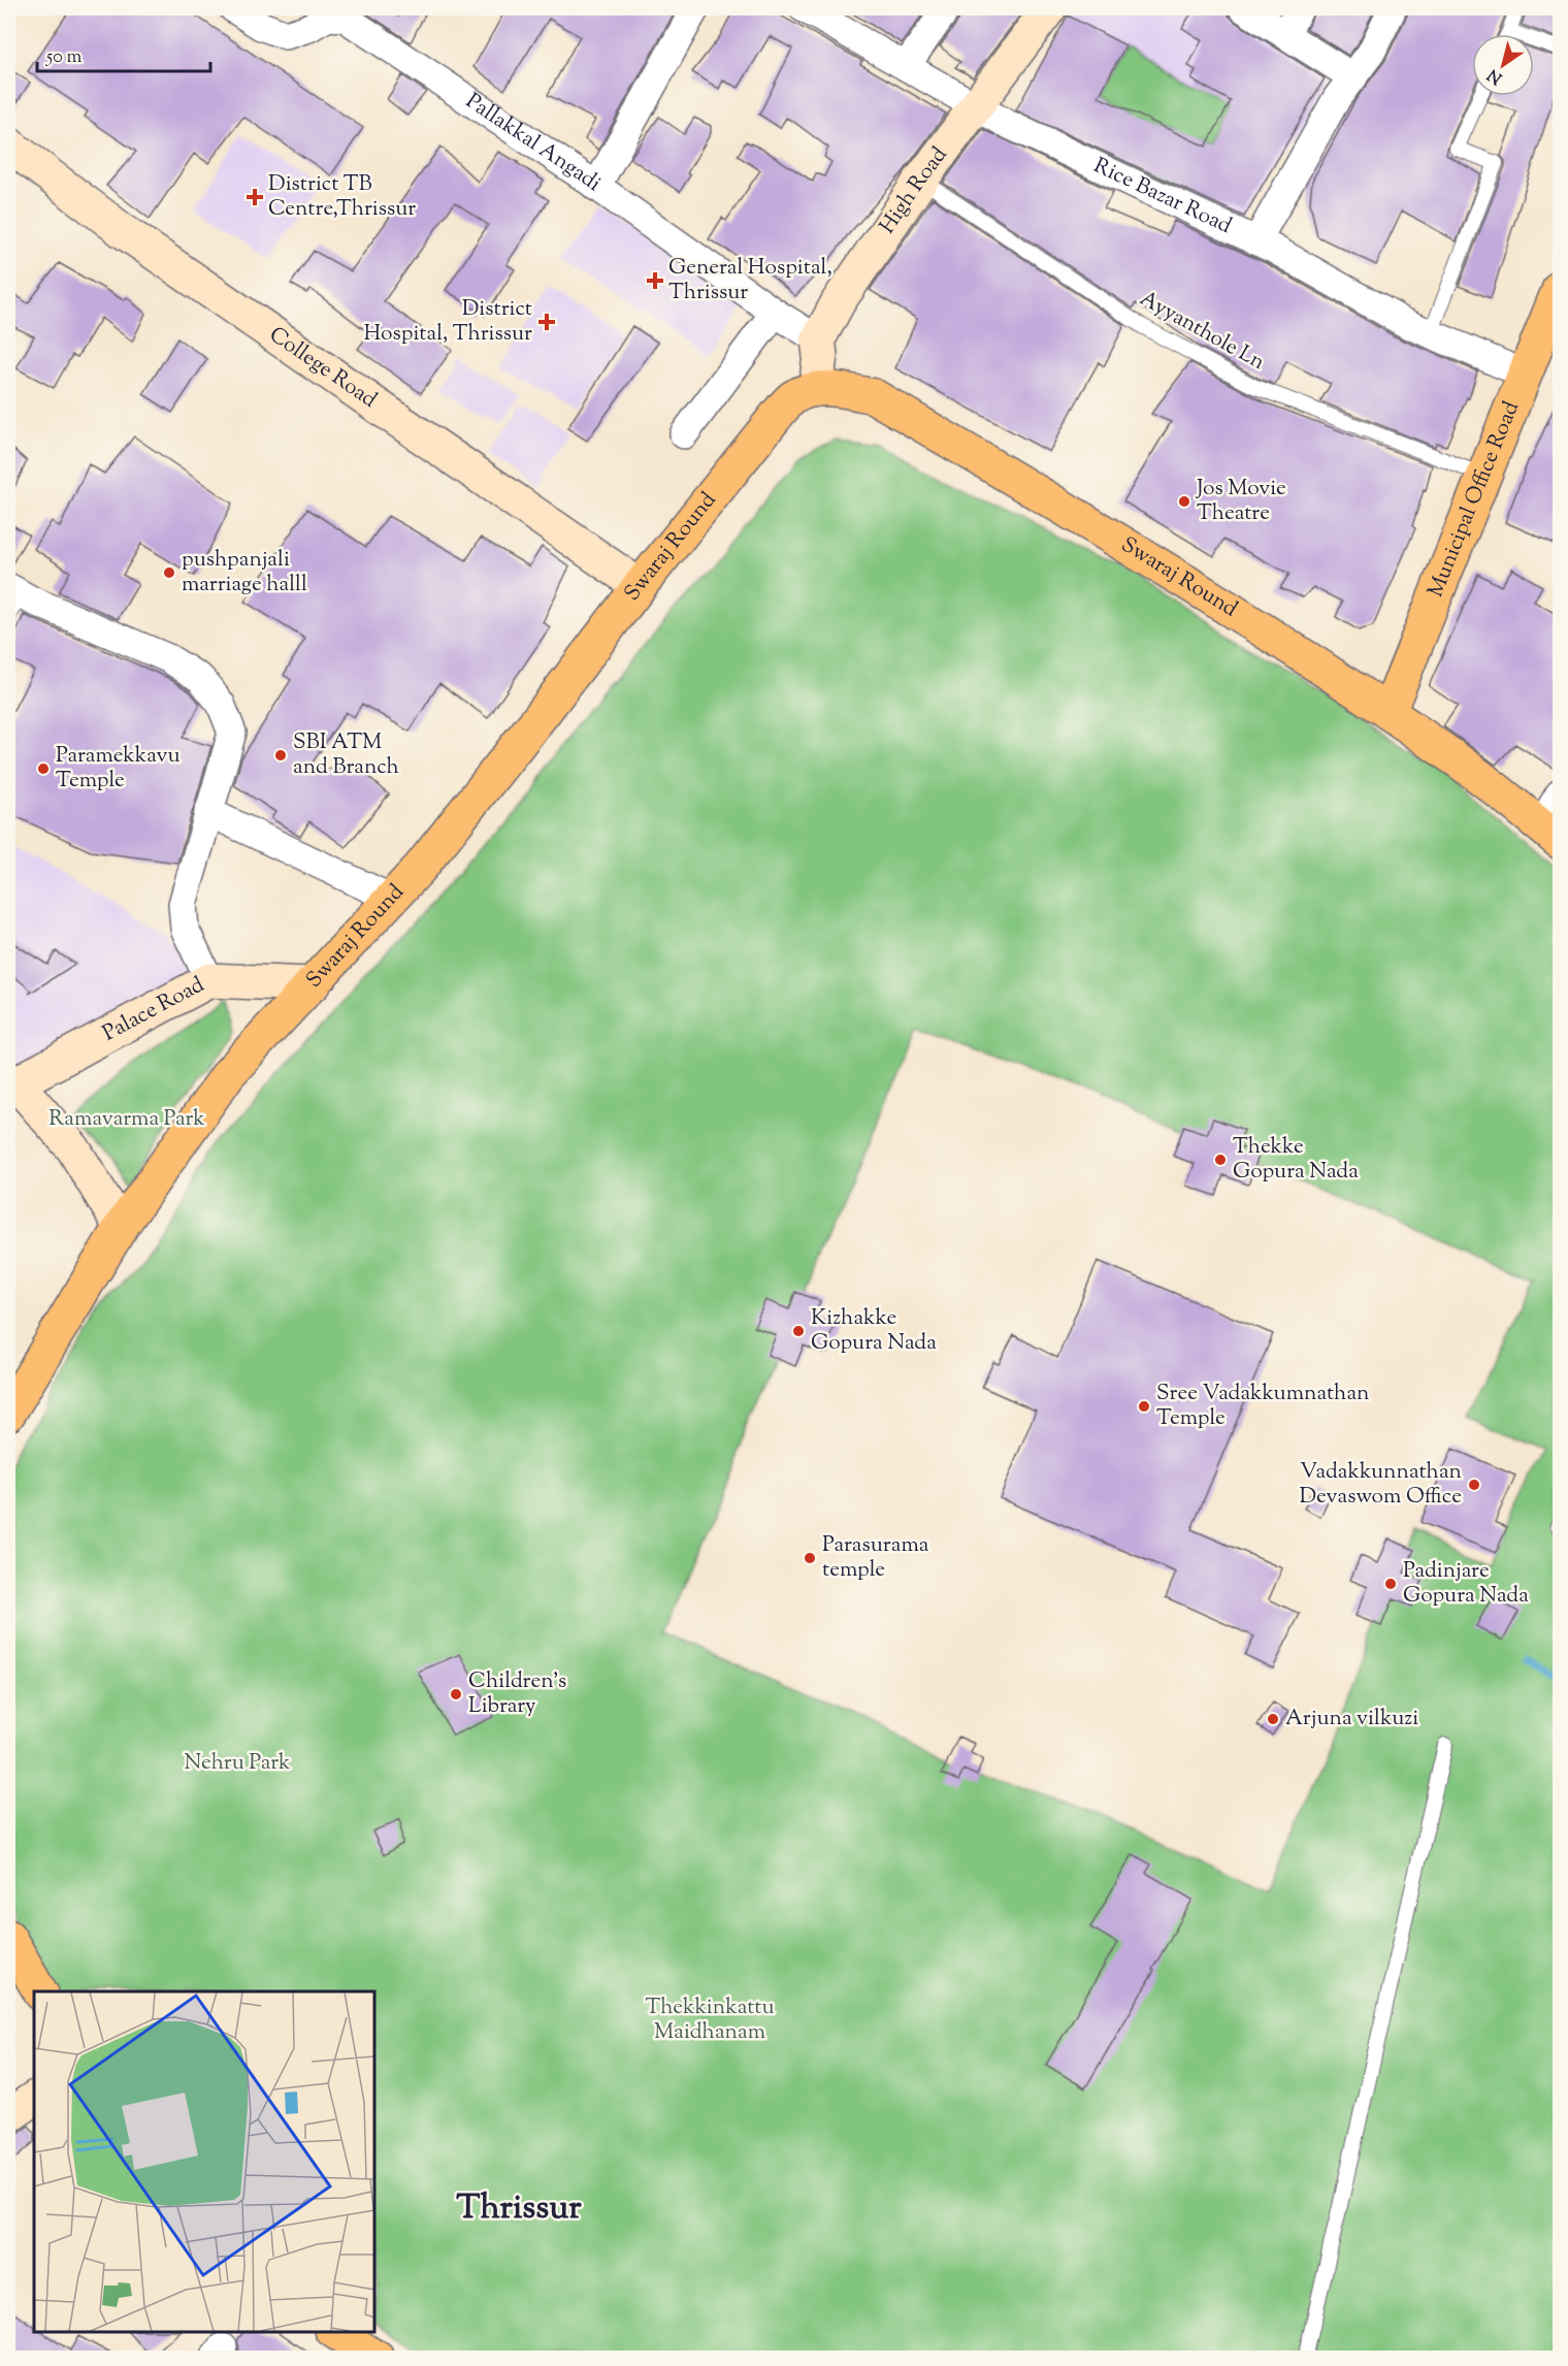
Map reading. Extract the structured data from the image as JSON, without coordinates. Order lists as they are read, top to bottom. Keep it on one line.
{"streets":{"main road":["High Road","College Road","Municipal Office Road","Swaraj Round","Palace Road"],"street":["Pallakkal Angadi","Rice Bazar Road"],"lane":["Ayyanthole Ln"]},"crossings":[["Pallakkal Angadi","High Road"],["High Road","Rice Bazar Road"],["High Road","Ayyanthole Ln"],["High Road","Swaraj Round"],["Rice Bazar Road","Municipal Office Road"],["Ayyanthole Ln","Municipal Office Road"],["College Road","Swaraj Round"],["Municipal Office Road","Swaraj Round"],["Swaraj Round","Palace Road"]],"districts":["Thrissur"],"parks":["Ramavarma Park","Nehru Park","Thekkinkattu Maidhanam"],"places":{"health":["District TB Centre,Thrissur","General Hospital, Thrissur","District Hospital, Thrissur"],"other":["Jos Movie Theatre","pushpanjali marriage halll","SBI ATM and Branch","Paramekkavu Temple","Thekke Gopura Nada","Kizhakke Gopura Nada","Sree Vadakkumnathan Temple","Vadakkunnathan Devaswom Office","Parasurama temple","Padinjare Gopura Nada","Children's Library","Arjuna vilkuzi"]},"scale_bar":"50 m","north":"bottom left"}
